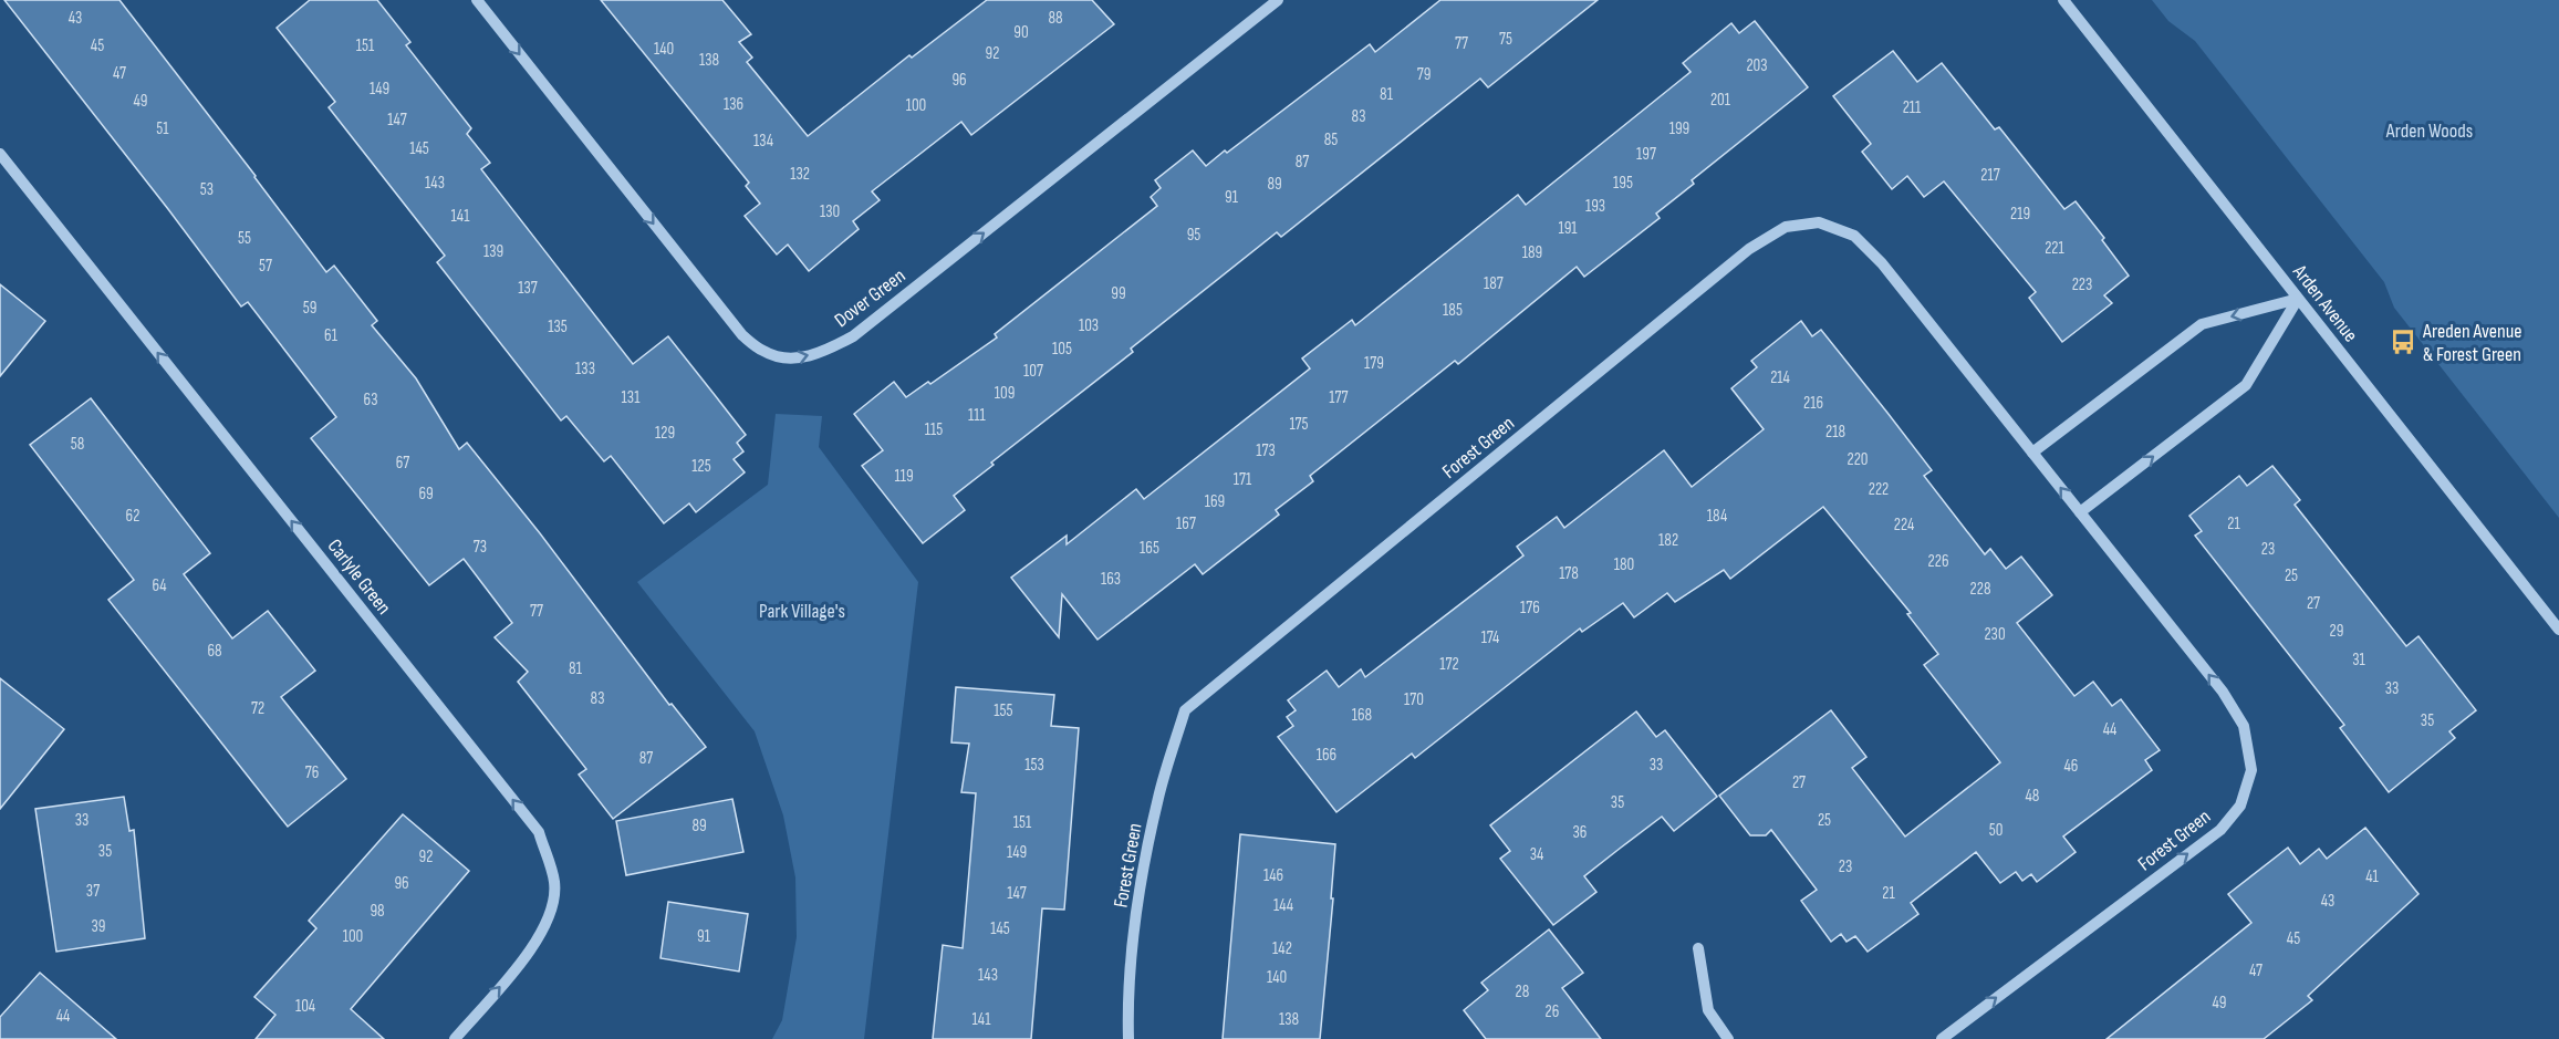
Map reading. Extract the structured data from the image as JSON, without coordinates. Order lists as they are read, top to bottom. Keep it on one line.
{"streets":{"street":["Dover Green","Arden Avenue","Forest Green","Carlyle Green"]},"one_way":["Carlyle Green"],"parks":["Arden Woods","Park Village's"],"places":{"bus stop":["Areden Avenue & Forest Green"]},"house_numbers":["43","88","90","75","77","45","151","140","92","138","203","47","79","96","149","81","201","49","136","100","211","83","147","51","199","85","134","145","197","87","132","217","143","195","89","53","91","193","130","219","141","191","95","55","221","139","189","57","187","223","137","99","59","185","103","135","61","105","179","133","107","214","109","131","177","63","216","111","175","115","218","129","58","173","220","67","125","119","171","222","69","169","62","184","167","21","224","182","73","165","23","226","180","178","25","163","64","228","27","176","77","29","230","174","68","31","172","81","33","83","170","72","155","168","35","44","166","87","153","33","46","76","27","48","35","33","25","151","89","50","36","35","149","34","92","23","146","41","96","37","147","21","43","144","98","39","145","100","91","45","142","47","143","140","28","49","104","26","44","141","138"]}
